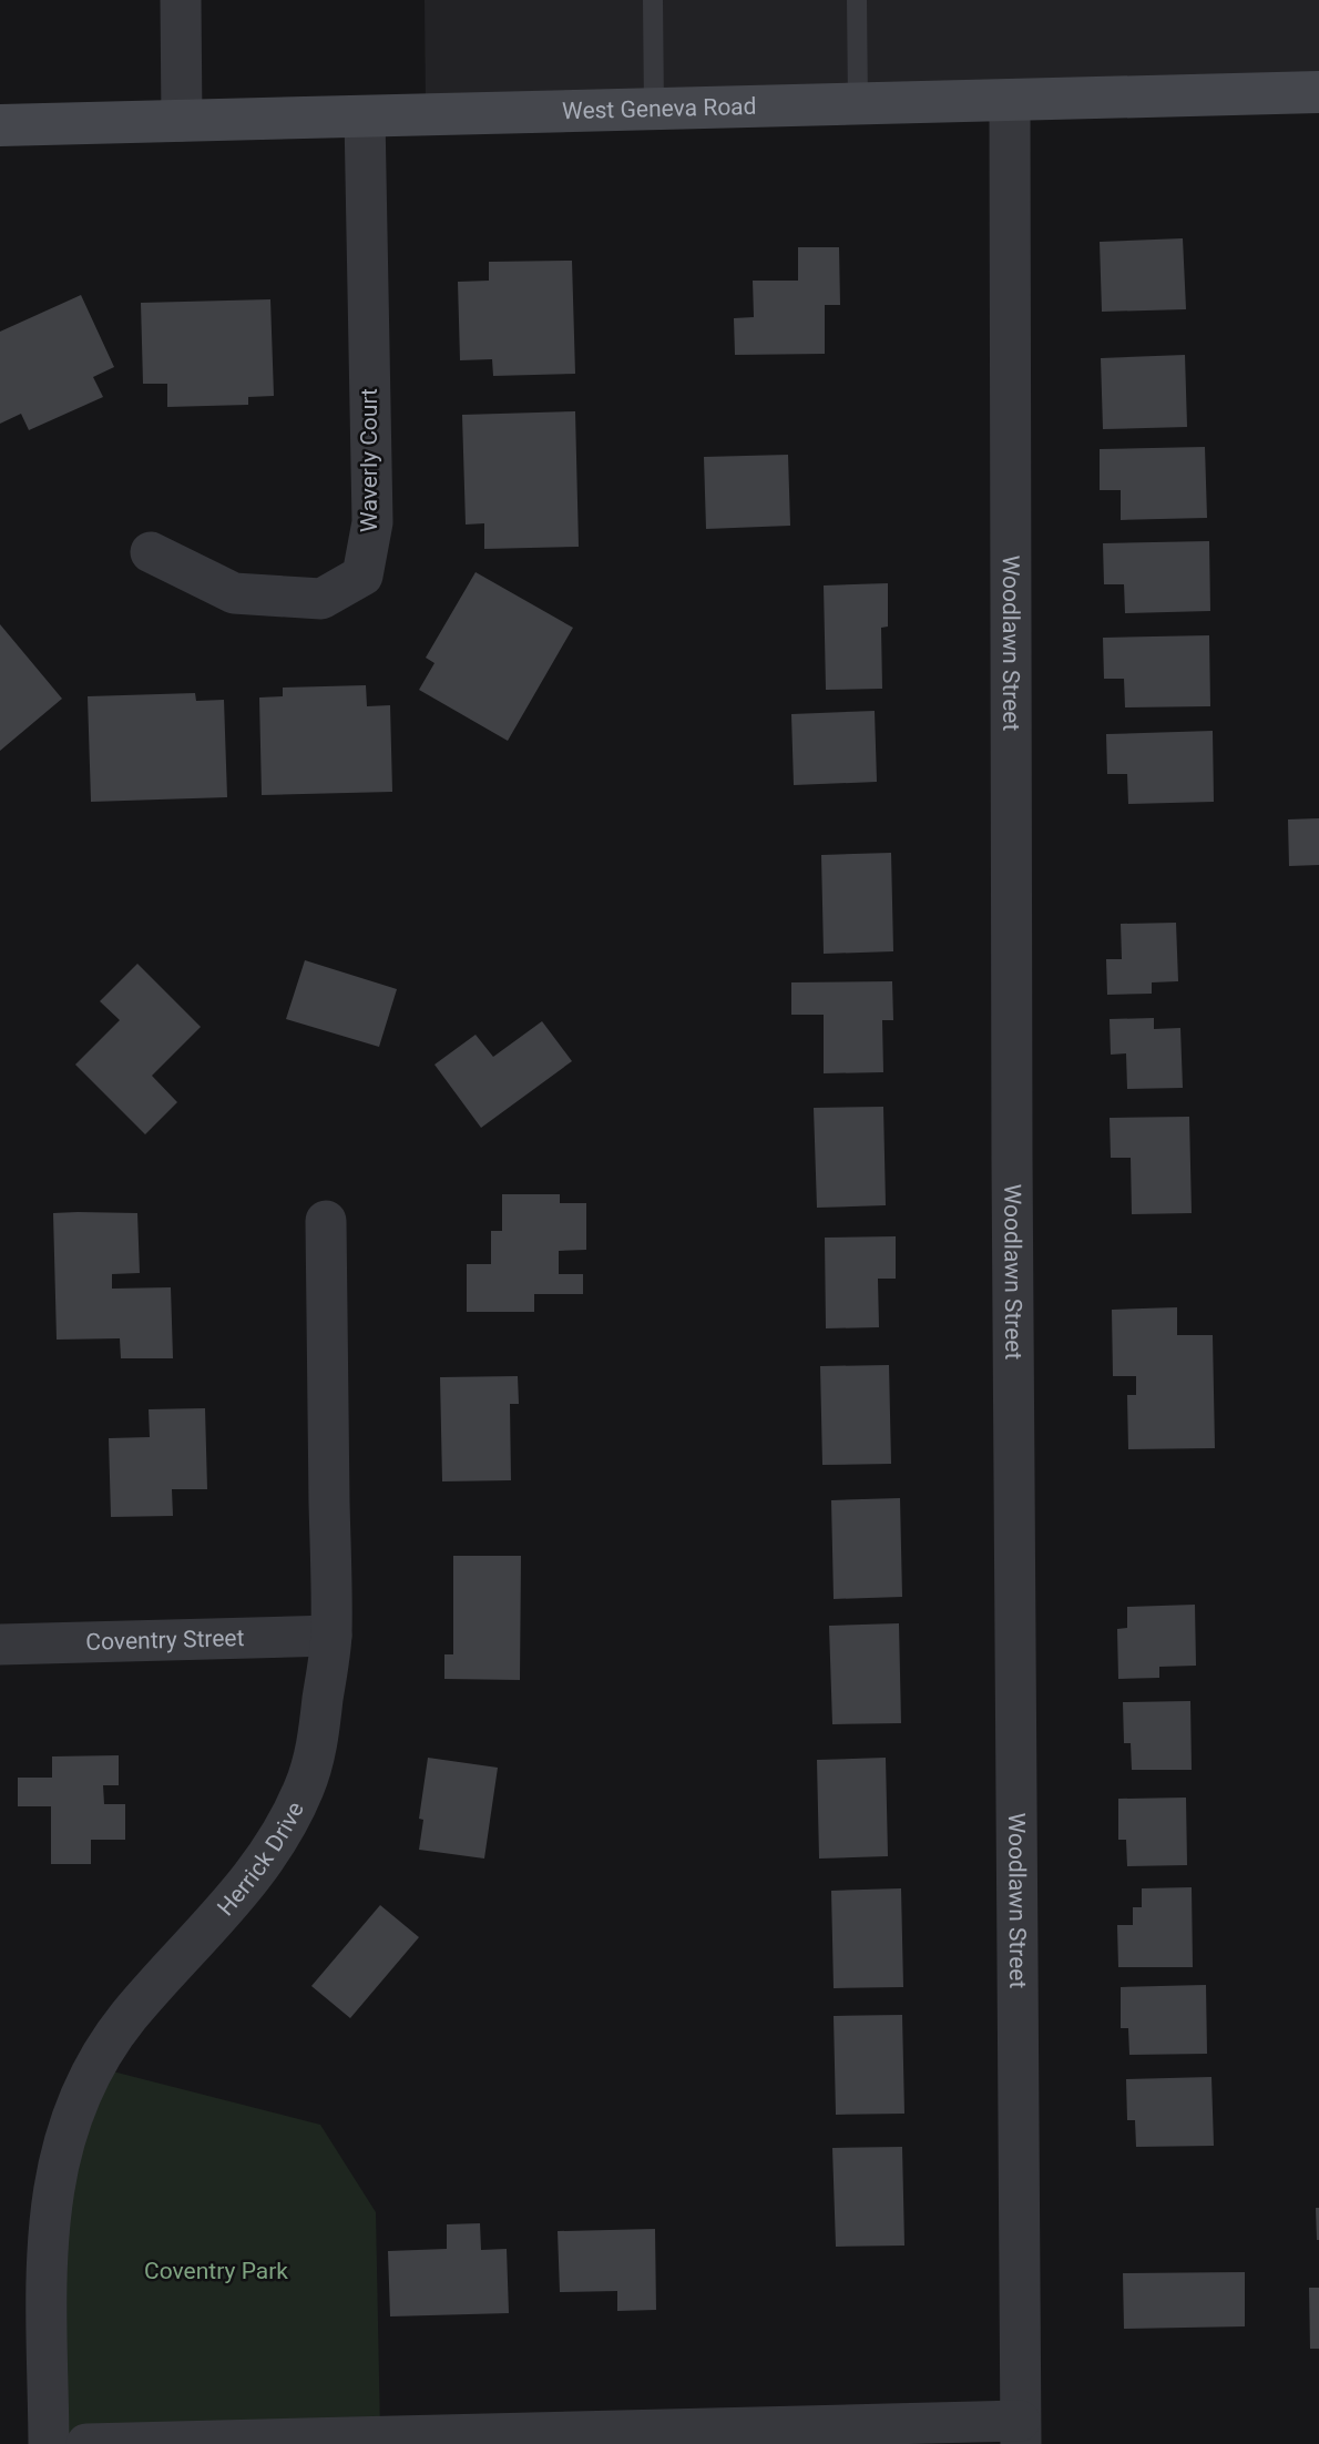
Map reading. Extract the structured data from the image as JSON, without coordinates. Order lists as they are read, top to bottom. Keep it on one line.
{"streets":{"main road":["West Geneva Road"],"street":["Waverly Court","Woodlawn Street","Coventry Street","Herrick Drive"]},"crossings":[["West Geneva Road","Waverly Court"],["West Geneva Road","Woodlawn Street"],["Coventry Street","Herrick Drive"]],"parks":["Coventry Park"]}
